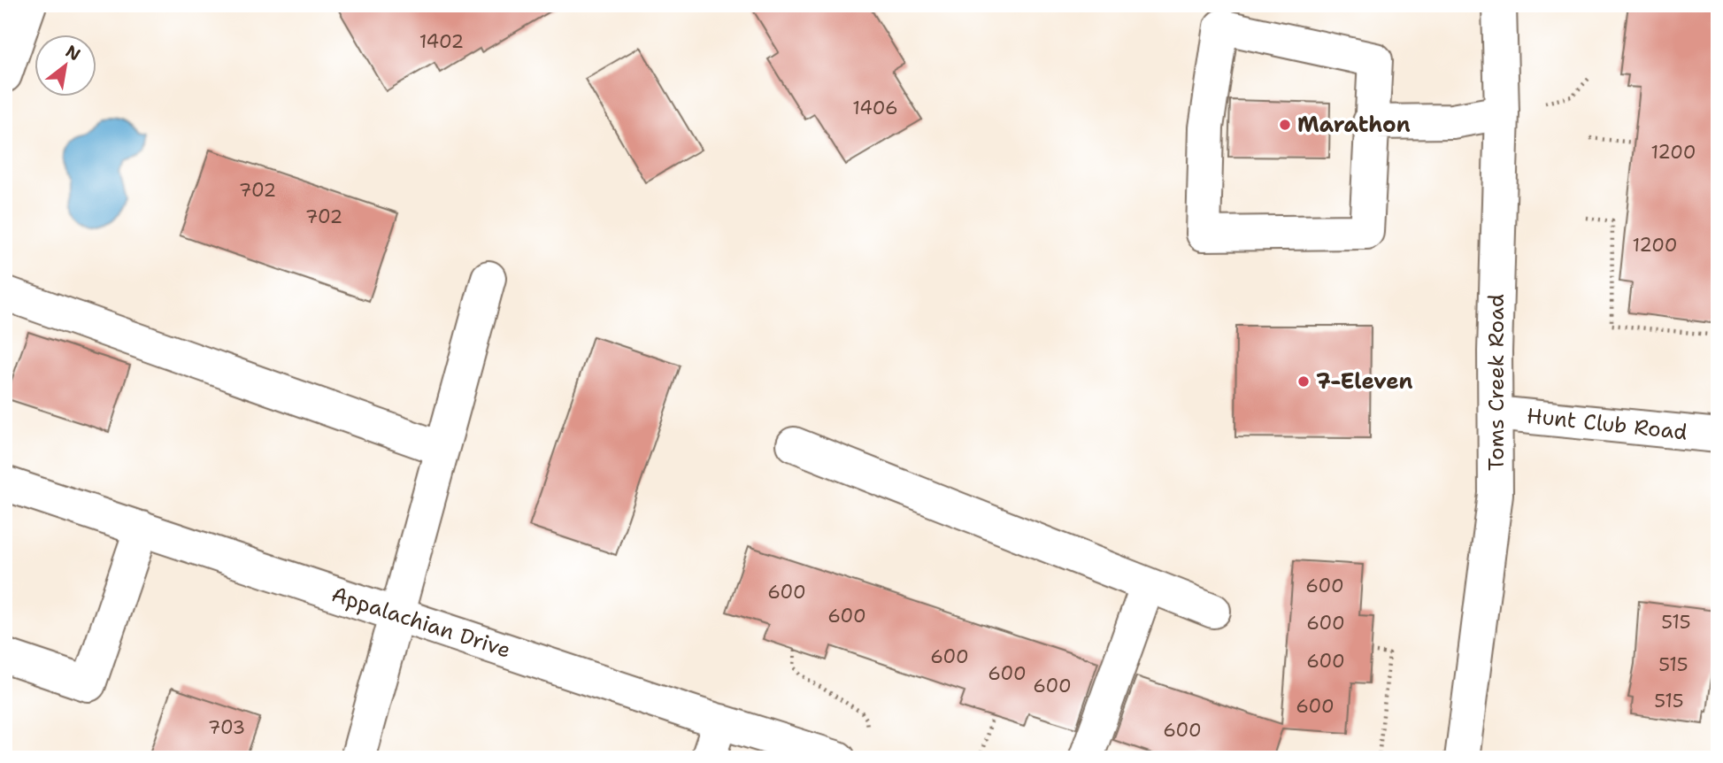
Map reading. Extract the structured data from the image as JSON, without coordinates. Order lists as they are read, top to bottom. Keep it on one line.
{"streets":{"street":["Toms Creek Road","Hunt Club Road","Appalachian Drive"]},"crossings":[["Toms Creek Road","Hunt Club Road"]],"places":["Marathon","7-Eleven"],"house_numbers":["1402","1406","1200","702","702","1200","600","600","600","515","600","600","600","515","600","600","515","600","703","600"],"north":"top right"}
